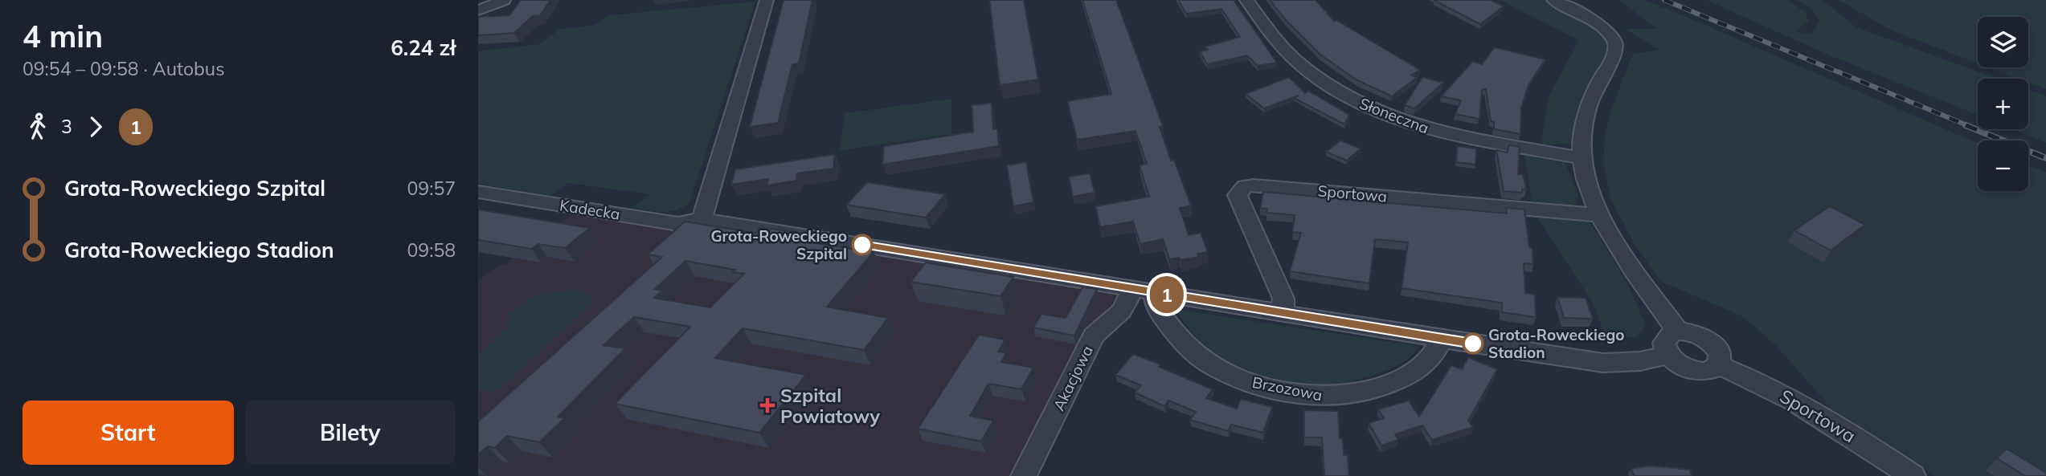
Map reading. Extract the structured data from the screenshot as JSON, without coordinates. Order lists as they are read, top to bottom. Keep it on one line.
{"streets":{"street":["Słoneczna","Sportowa","Kadecka","Akacjowa","Brzozowa"]},"crossings":[["Sportowa","Kadecka"],["Kadecka","Akacjowa"],["Kadecka","Brzozowa"],["Akacjowa","Brzozowa"]],"places":{"other":["Grota-Roweckiego Szpital","Grota-Roweckiego Stadion"],"health":["Szpital Powiatowy"]},"lines":["bus line 1"],"page":{"heading":["4 min","09:54 – 09:58 · Autobus","6.24 zł"],"on_map":"1","map_buttons":["+","−"],"legs":["3","1"],"list":[{"name":"Grota-Roweckiego Szpital","value":"09:57"},{"name":"Grota-Roweckiego Stadion","value":"09:58"}],"buttons":["Start","Bilety"]}}
